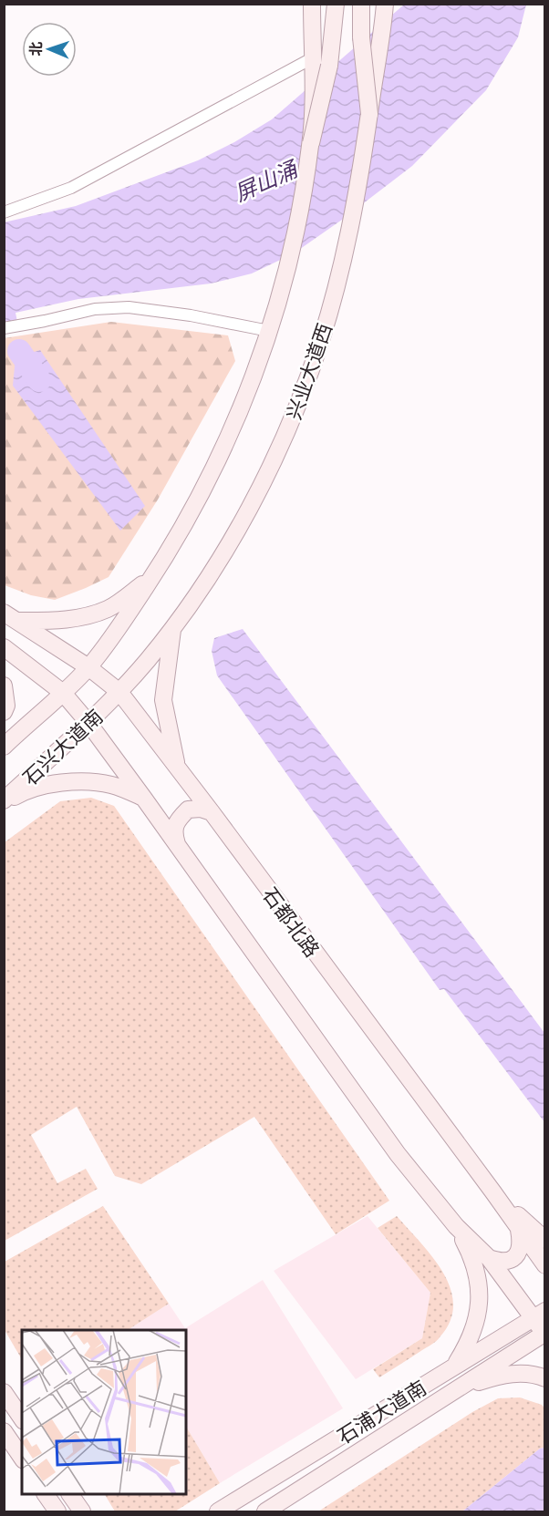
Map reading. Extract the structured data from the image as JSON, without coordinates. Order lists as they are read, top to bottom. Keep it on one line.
{"streets":{"main road":["兴业大道西","石兴大道南","石都北路","石浦大道南"]},"crossings":[["兴业大道西","石兴大道南"],["兴业大道西","石都北路"],["石兴大道南","石都北路"]],"water":["屏山涌"],"north":"left"}
